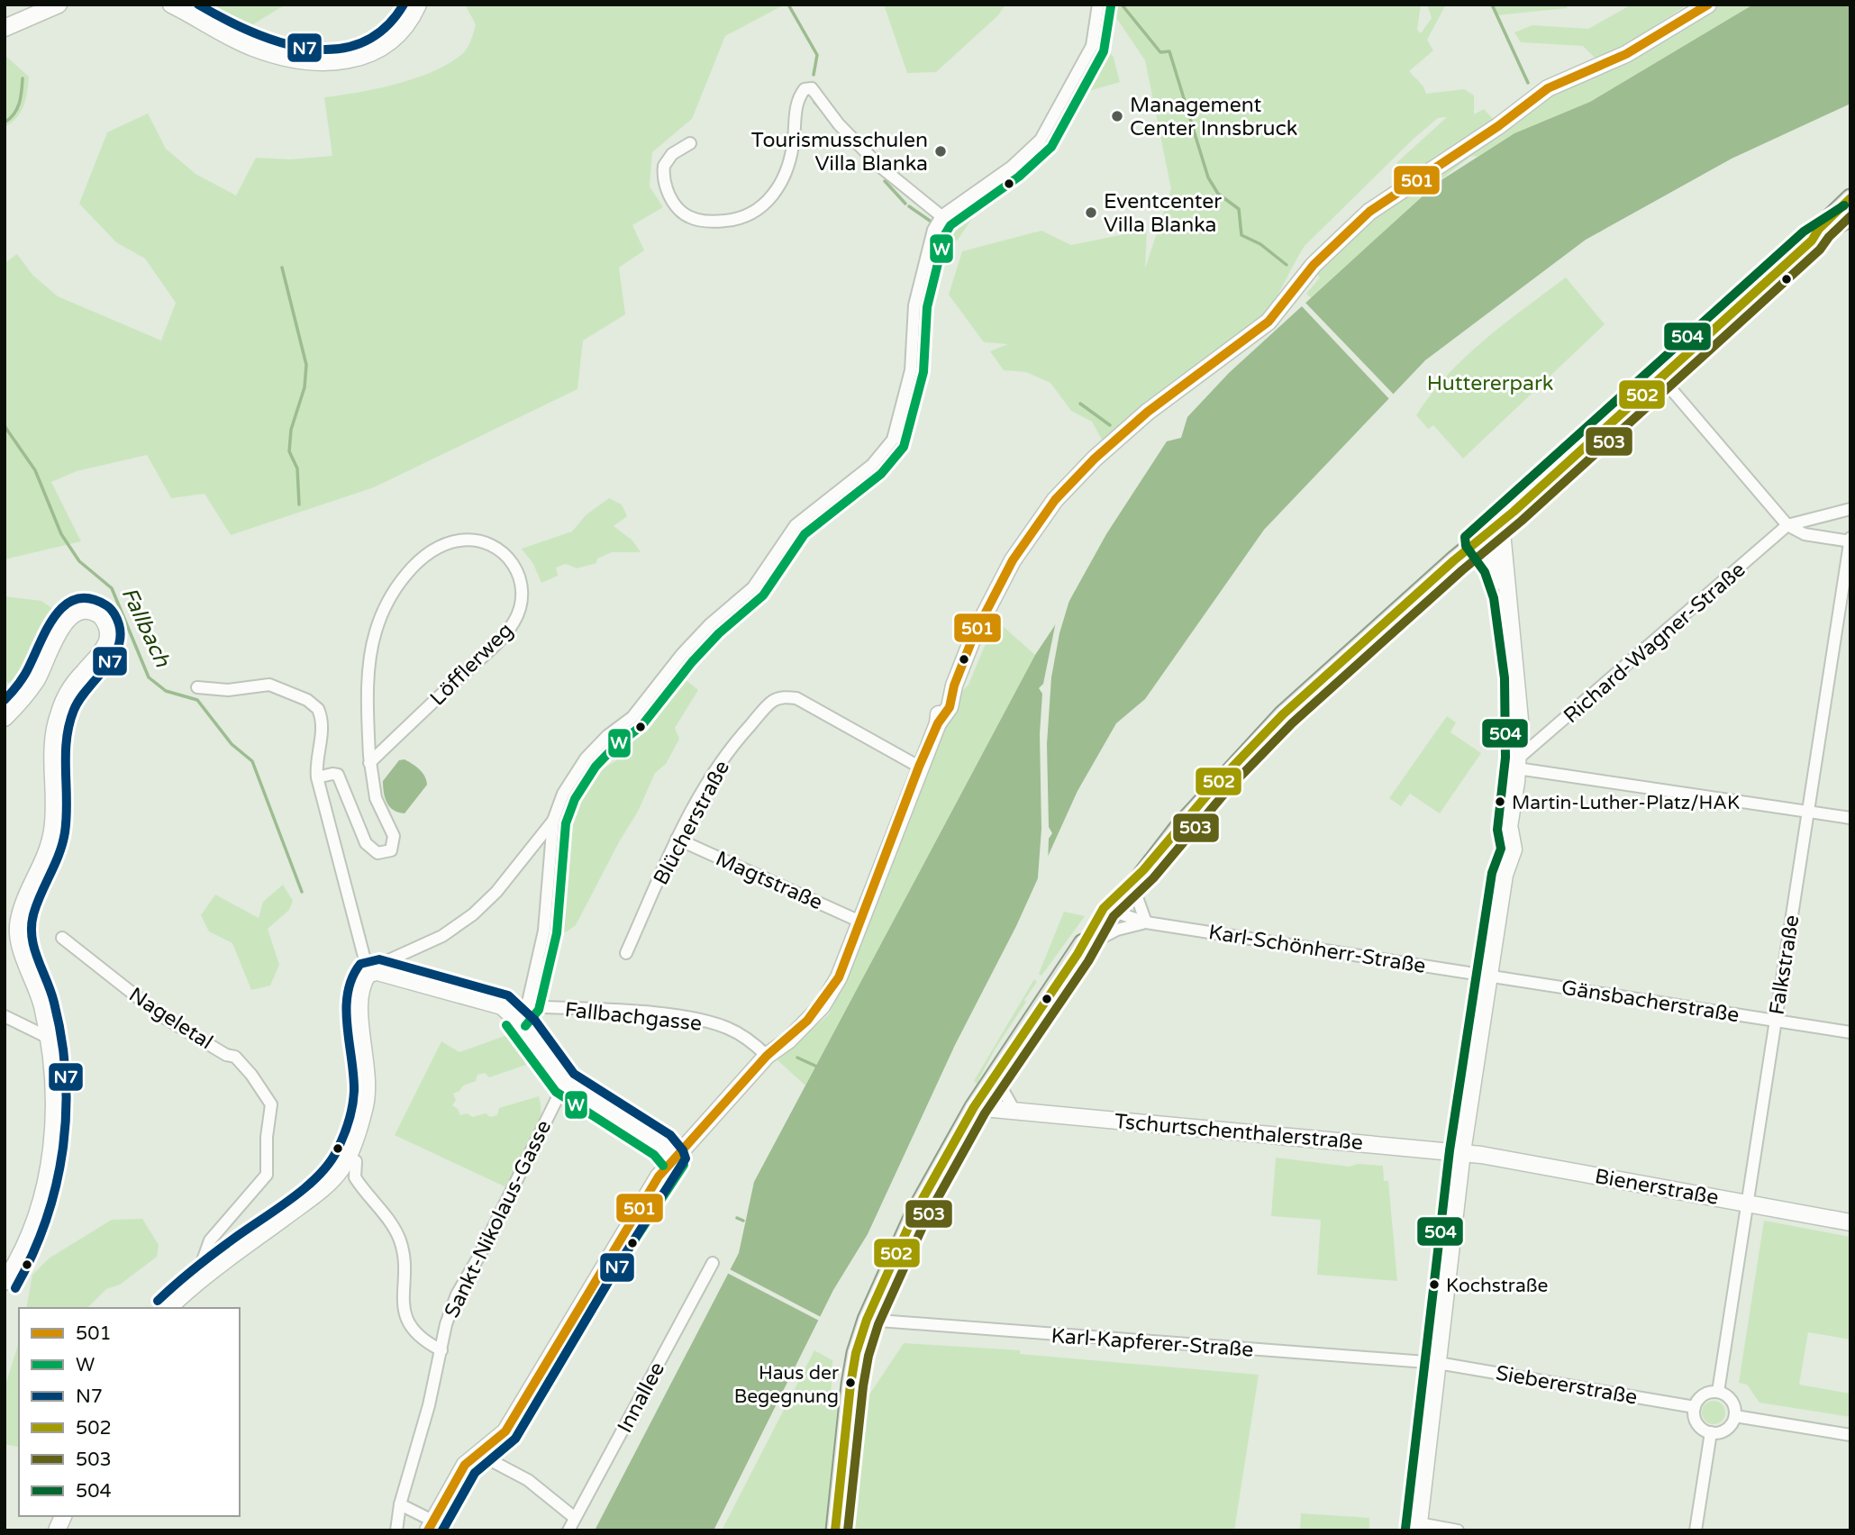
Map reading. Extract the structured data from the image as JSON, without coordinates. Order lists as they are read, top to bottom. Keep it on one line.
{"streets":{"street":["Richard-Wagner-Straße","Löfflerweg","Blücherstraße","Magtstraße","Karl-Schönherr-Straße","Falkstraße","Gänsbacherstraße","Fallbachgasse","Nageletal","Tschurtschenthalerstraße","Bienerstraße","Sankt-Nikolaus-Gasse","Karl-Kapferer-Straße","Siebererstraße","Innallee"]},"crossings":[["Blücherstraße","Magtstraße"],["Karl-Schönherr-Straße","Gänsbacherstraße"],["Falkstraße","Gänsbacherstraße"],["Falkstraße","Bienerstraße"],["Falkstraße","Siebererstraße"],["Tschurtschenthalerstraße","Bienerstraße"],["Karl-Kapferer-Straße","Siebererstraße"]],"water":["Fallbach"],"parks":["Huttererpark"],"places":["Management Center Innsbruck","Tourismusschulen Villa Blanka","Eventcenter Villa Blanka","Martin-Luther-Platz/HAK","Kochstraße","Haus der Begegnung"],"lines":["transit line 501","transit line N7","transit line W","transit line 502","transit line 504","transit line 503"],"legend":["501","W","N7","502","503","504"]}
